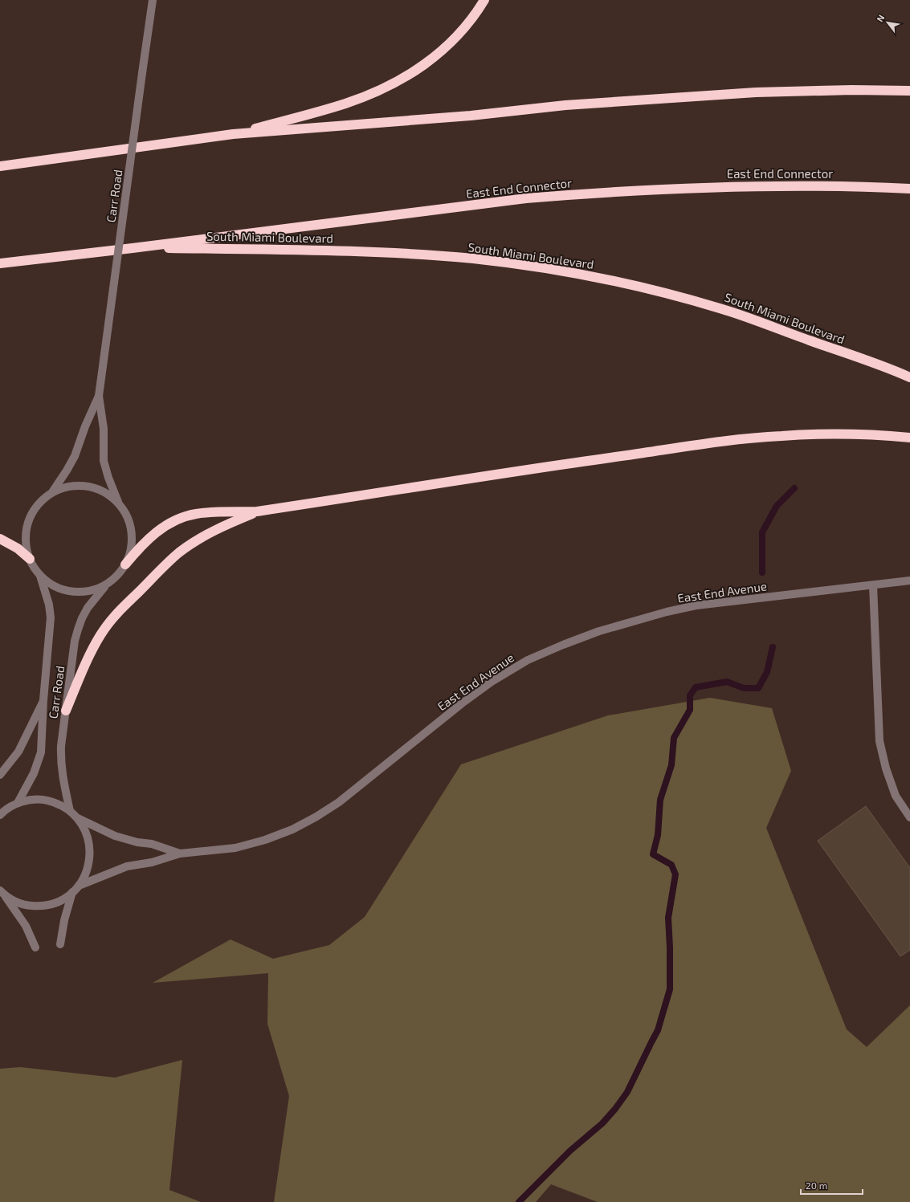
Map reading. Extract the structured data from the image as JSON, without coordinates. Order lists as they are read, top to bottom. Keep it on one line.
{"streets":{"highway":["East End Connector","South Miami Boulevard"],"street":["Carr Road","East End Avenue"]},"crossings":[["East End Connector","South Miami Boulevard"]],"scale_bar":"20 m","north":"top left"}
